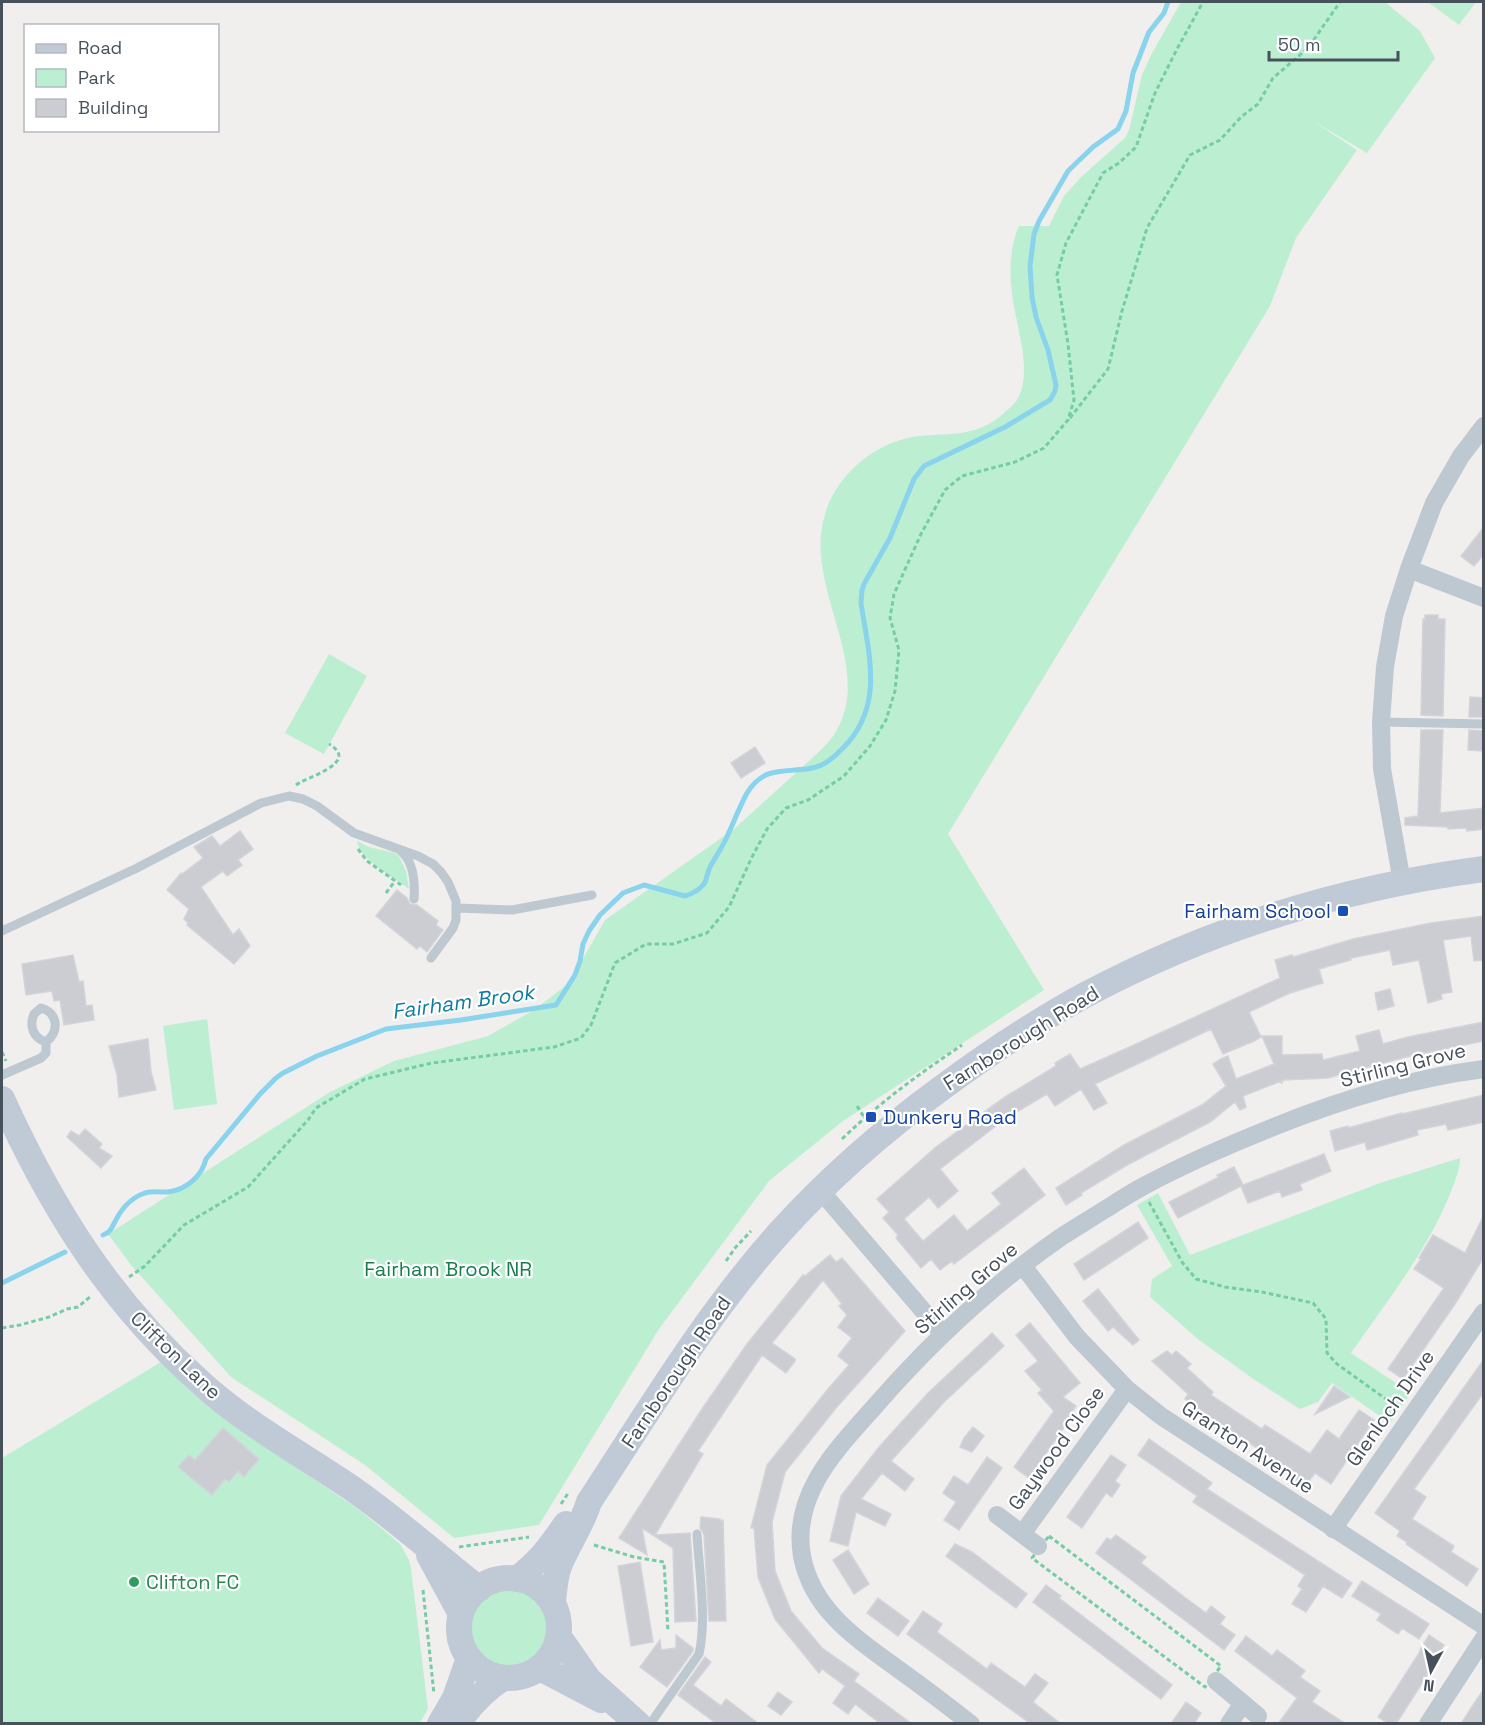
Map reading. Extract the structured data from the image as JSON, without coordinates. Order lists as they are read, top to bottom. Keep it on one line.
{"streets":{"street":["Farnborough Road","Stirling Grove","Clifton Lane","Glenloch Drive","Granton Avenue","Gaywood Close"]},"crossings":[["Farnborough Road","Clifton Lane"],["Stirling Grove","Granton Avenue"],["Glenloch Drive","Granton Avenue"],["Granton Avenue","Gaywood Close"]],"water":["Fairham Brook"],"parks":["Fairham Brook NR"],"places":{"transit":["Fairham School","Dunkery Road"],"other":["Clifton FC"]},"legend":["Road","Park","Building"],"scale_bar":"50 m","north":"bottom"}
